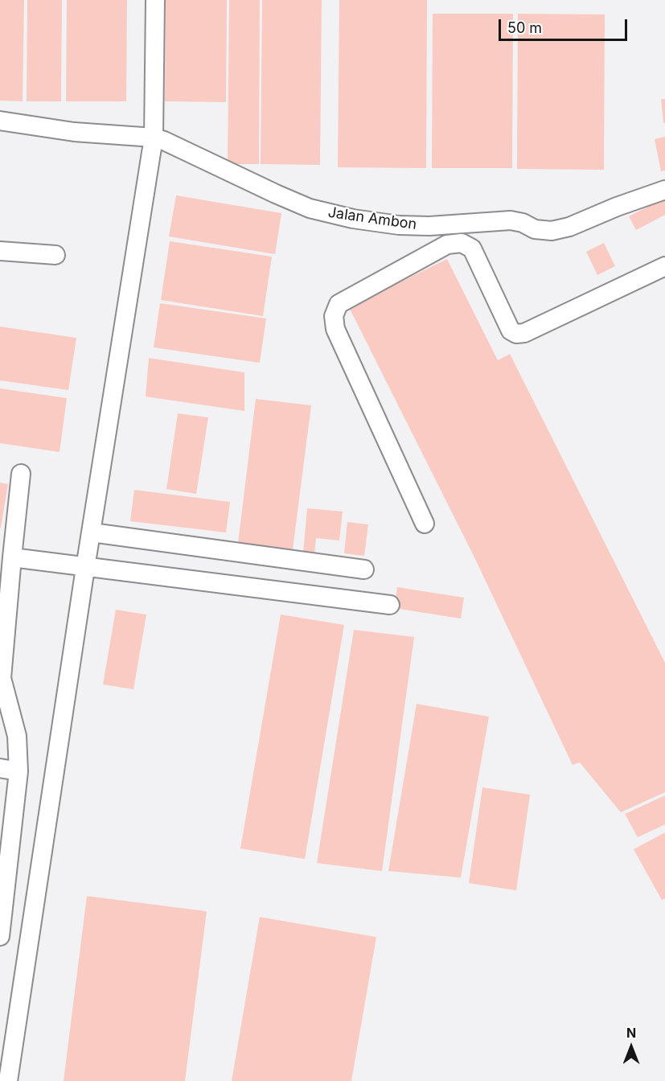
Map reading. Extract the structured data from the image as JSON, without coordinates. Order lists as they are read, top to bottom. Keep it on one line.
{"streets":{"street":["Jalan Ambon"]},"scale_bar":"50 m","north":"top"}
